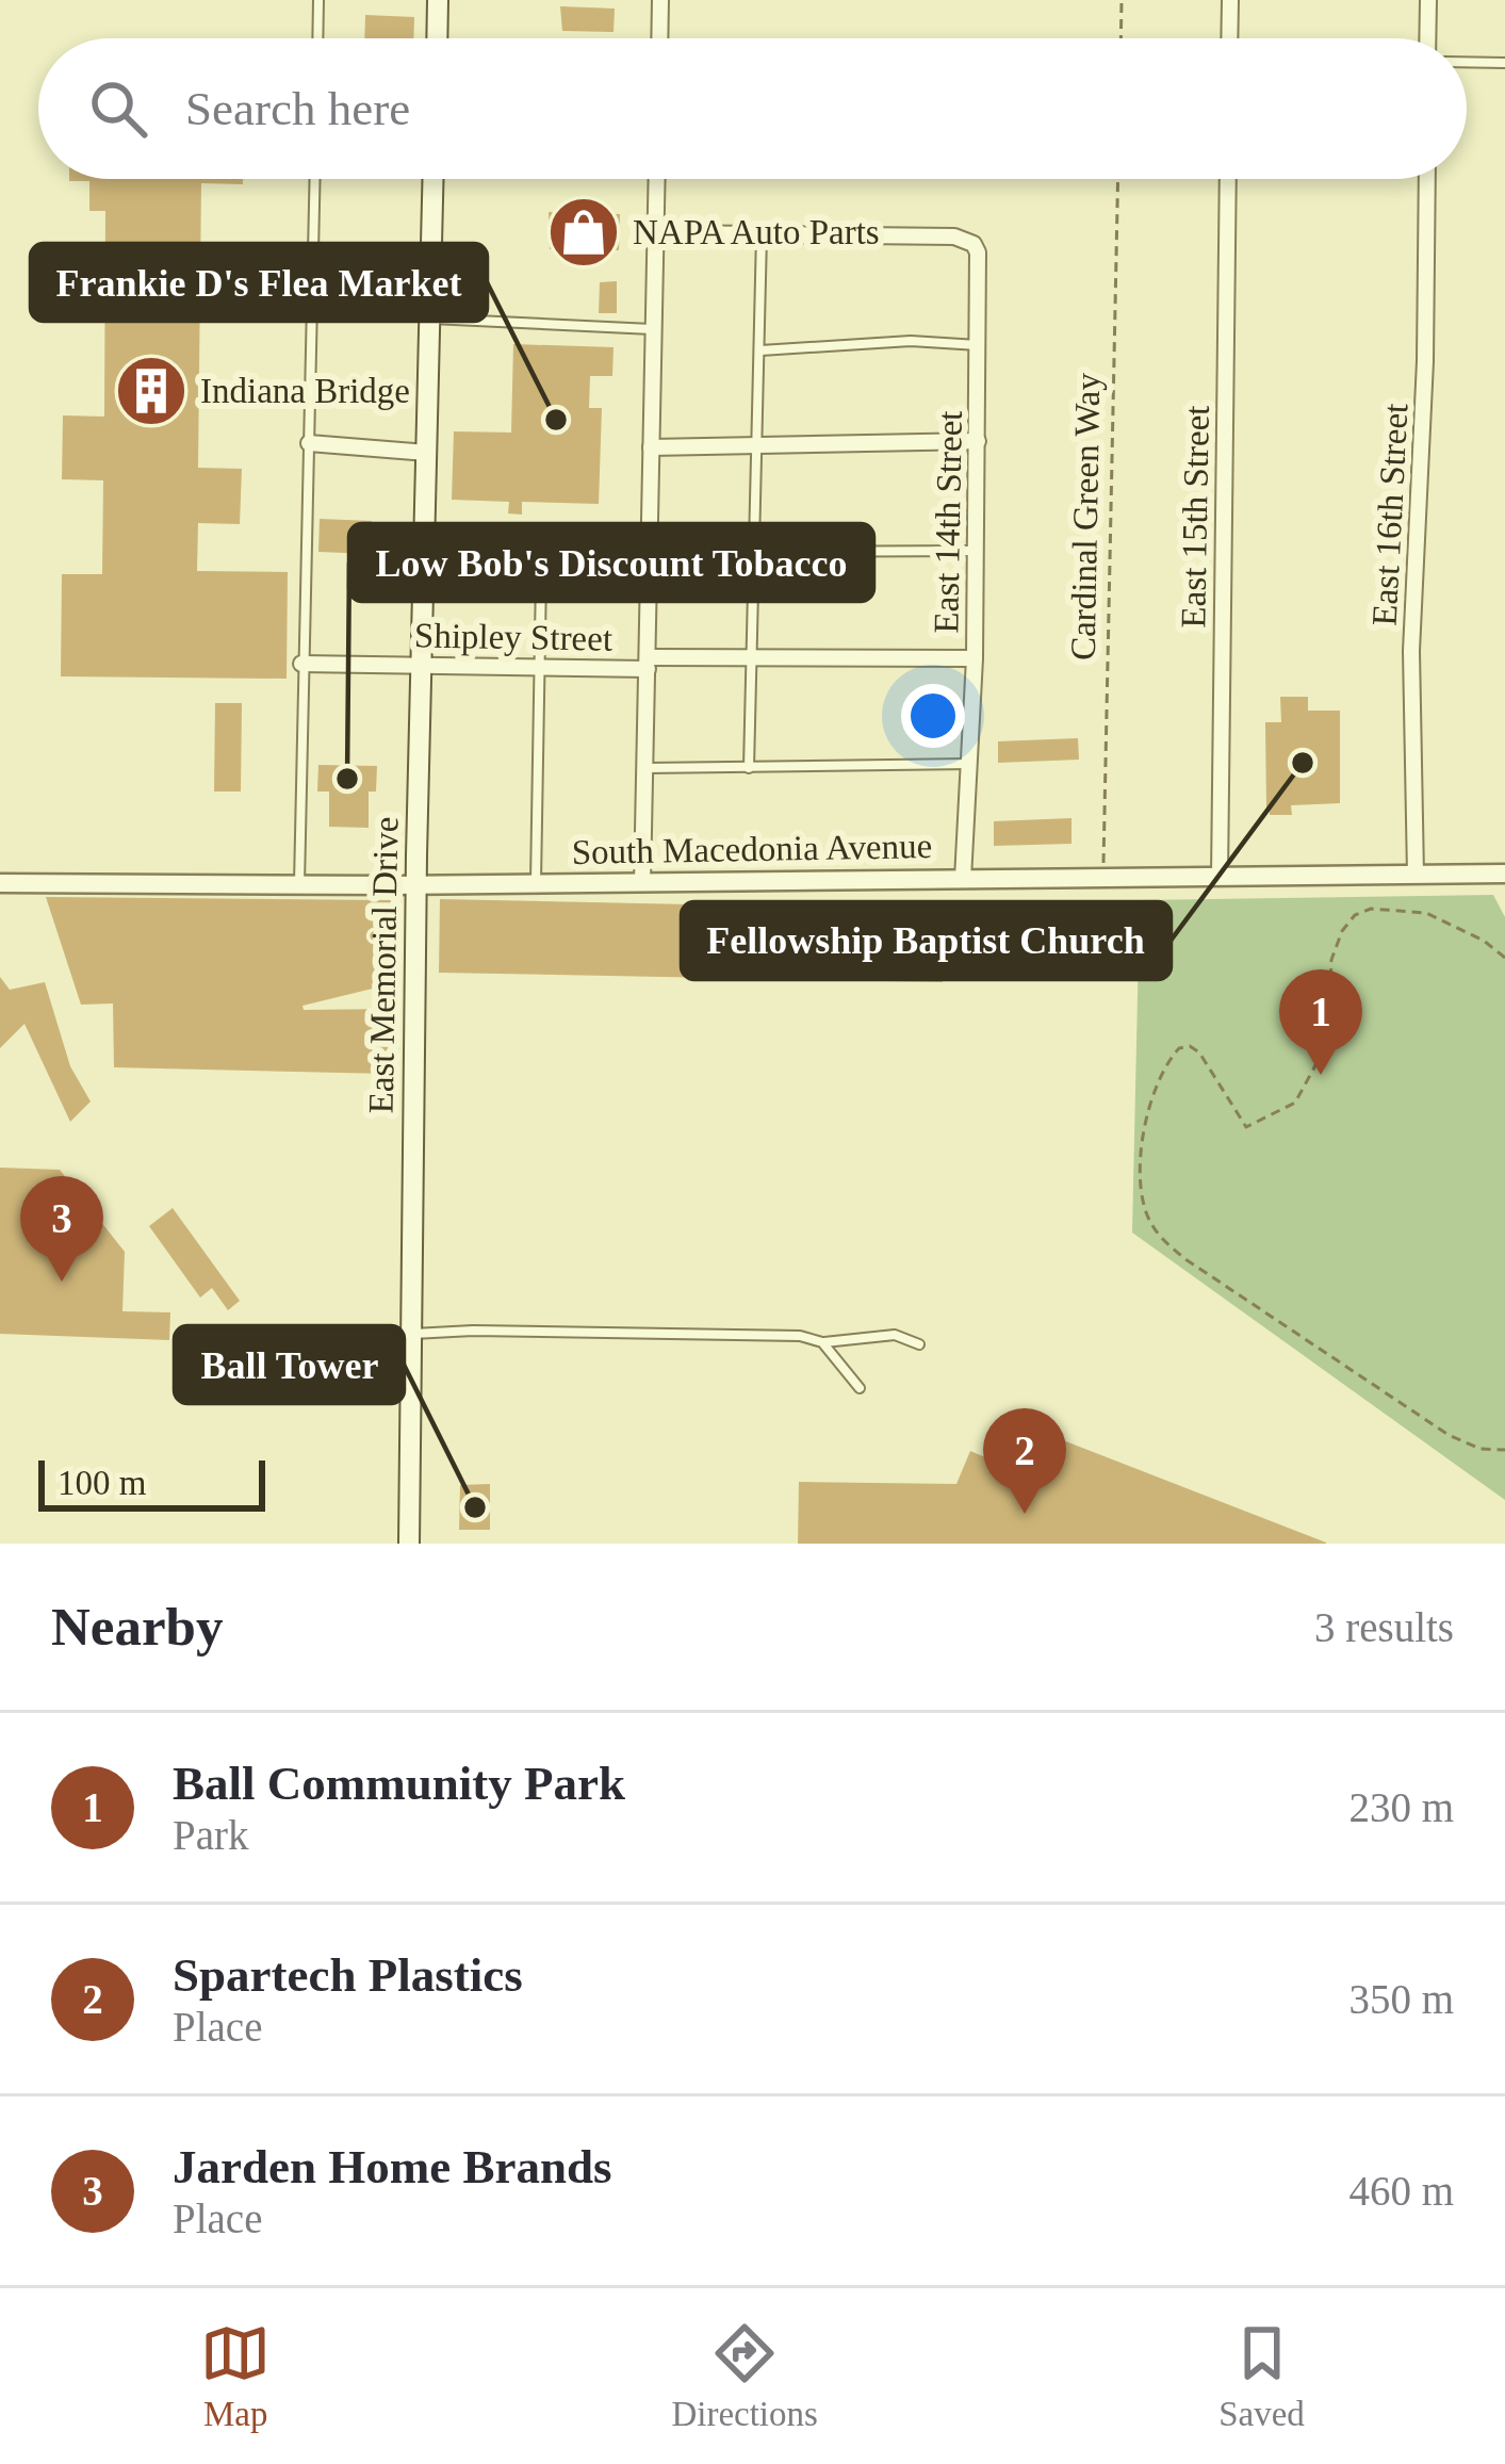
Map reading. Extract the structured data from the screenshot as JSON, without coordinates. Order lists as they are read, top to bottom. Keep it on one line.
{"streets":{"main road":["East Memorial Drive"],"street":["East 16th Street","East 15th Street","East 14th Street","Shipley Street","South Macedonia Avenue"],"path":["Cardinal Green Way"]},"crossings":[["East 16th Street","South Macedonia Avenue"],["Cardinal Green Way","South Macedonia Avenue"],["East 15th Street","South Macedonia Avenue"],["East 14th Street","Shipley Street"],["East 14th Street","South Macedonia Avenue"],["Shipley Street","East Memorial Drive"],["South Macedonia Avenue","East Memorial Drive"]],"places":{"shop":["NAPA Auto Parts"],"building":["Indiana Bridge"],"other":["Frankie D's Flea Market","Fellowship Baptist Church","Low Bob's Discount Tobacco","Ball Tower"]},"scale_bar":"100 m","page":{"search":"Search here","pins":["1","3","2"],"scale":"100 m","heading":["Nearby","3 results"],"list":[{"mark":"1","name":"Ball Community Park","note":"Park","value":"230 m"},{"mark":"2","name":"Spartech Plastics","note":"Place","value":"350 m"},{"mark":"3","name":"Jarden Home Brands","note":"Place","value":"460 m"}],"nav":["Map","Directions","Saved"]}}
